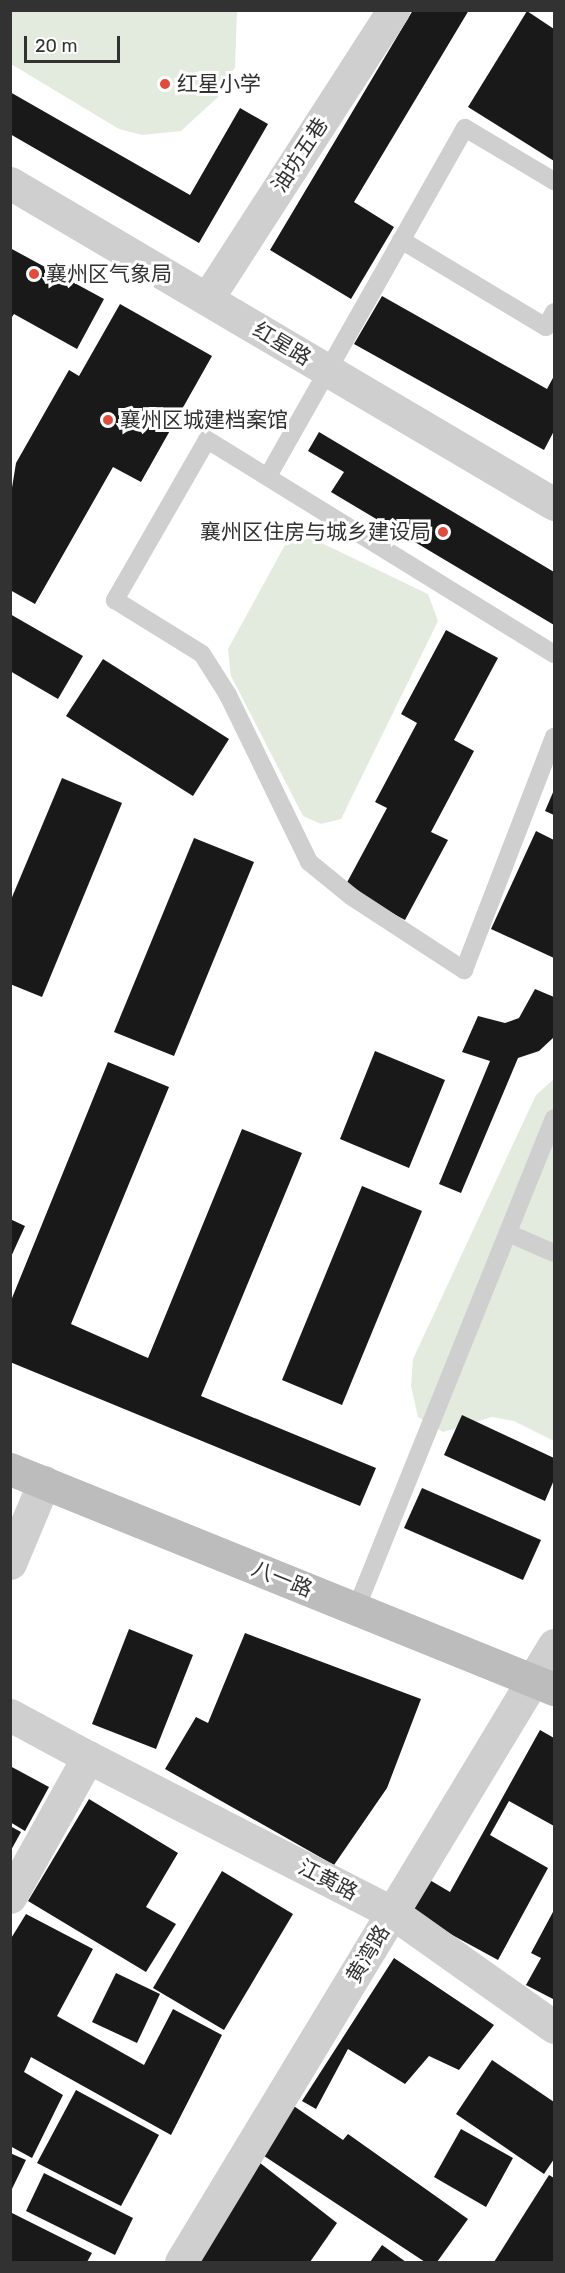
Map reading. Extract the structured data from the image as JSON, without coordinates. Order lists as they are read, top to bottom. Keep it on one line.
{"streets":{"street":["油坊五巷","红星路","八一路","江黄路","黄湾路"]},"crossings":[["油坊五巷","红星路"],["八一路","黄湾路"],["江黄路","黄湾路"]],"places":["红星小学","襄州区气象局","襄州区城建档案馆","襄州区住房与城乡建设局"],"scale_bar":"20 m"}
